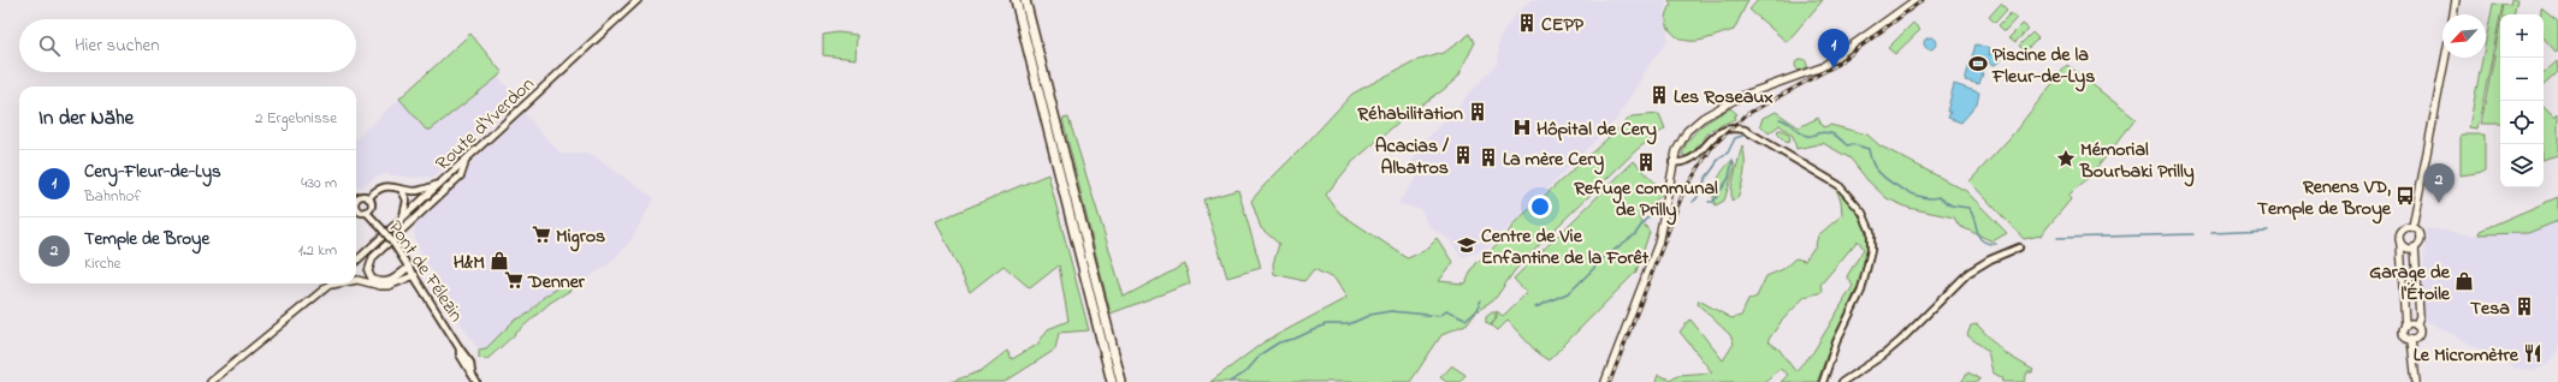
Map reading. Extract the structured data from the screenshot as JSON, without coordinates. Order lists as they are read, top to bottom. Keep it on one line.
{"streets":{"main road":["Route d'Yverdon"],"street":["Pont de Félezin"]},"places":{"building":["CEPP","Les Roseaux","Réhabilitation","Acacias / Albatros","La mère Cery","Refuge communal de Prilly","Tesa"],"sports":["Piscine de la Fleur-de-Lys"],"hospital":["Hôpital de Cery"],"place":["Mémorial Bourbaki Prilly"],"bus stop":["Renens VD, Temple de Broye"],"supermarket":["Migros","Denner"],"school or university":["Centre de Vie Enfantine de la Forêt"],"shop":["H&M","Garage de l'Étoile"],"restaurant":["Le Micromètre"]},"north":"bottom left","page":{"map_buttons":["+","−"],"search":"Hier suchen","pins":["1","2"],"heading":["In der Nähe","2 Ergebnisse"],"list":[{"mark":"1","name":"Cery-Fleur-de-Lys","note":"Bahnhof","value":"430 m"},{"mark":"2","name":"Temple de Broye","note":"Kirche","value":"1.2 km"}]}}
